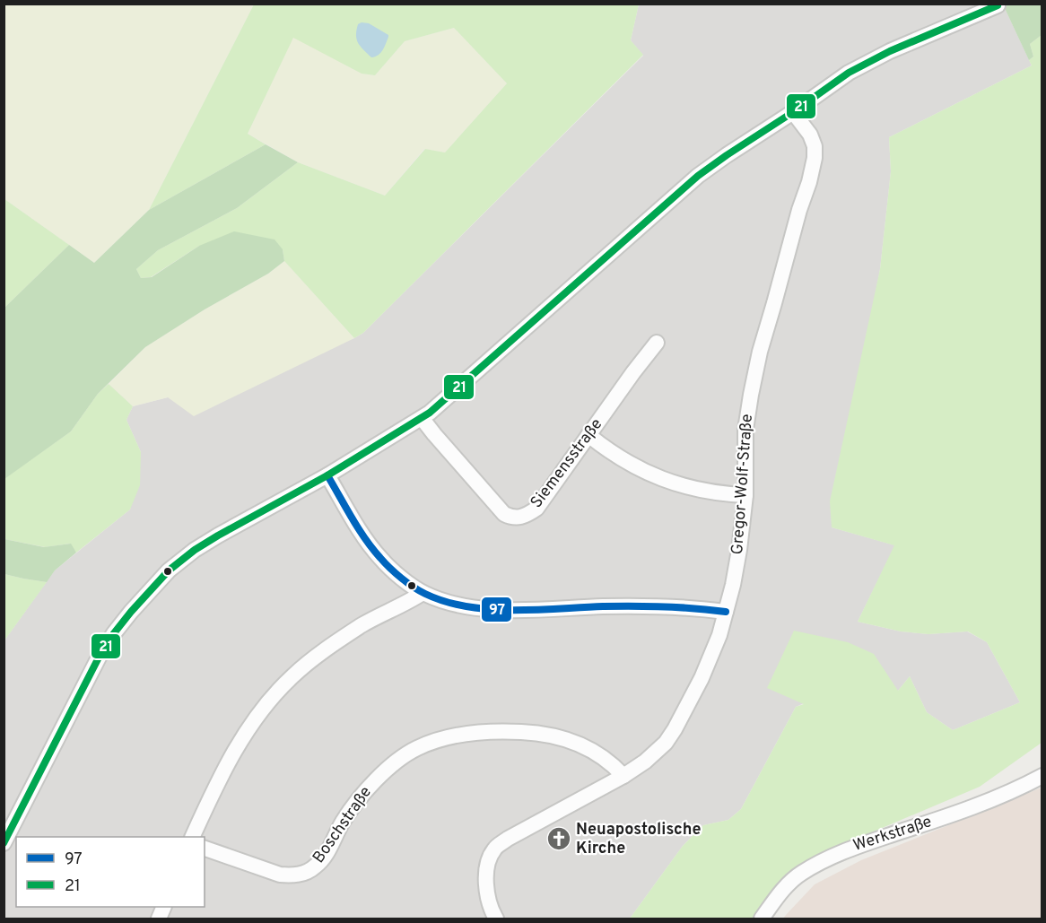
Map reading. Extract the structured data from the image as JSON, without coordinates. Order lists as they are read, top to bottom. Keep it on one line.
{"streets":{"street":["Siemensstraße","Gregor-Wolf-Straße","Boschstraße","Werkstraße"]},"crossings":[["Gregor-Wolf-Straße","Boschstraße"]],"places":{"church":["Neuapostolische Kirche"]},"lines":["transit line 21","transit line 97"],"legend":["97","21"]}
